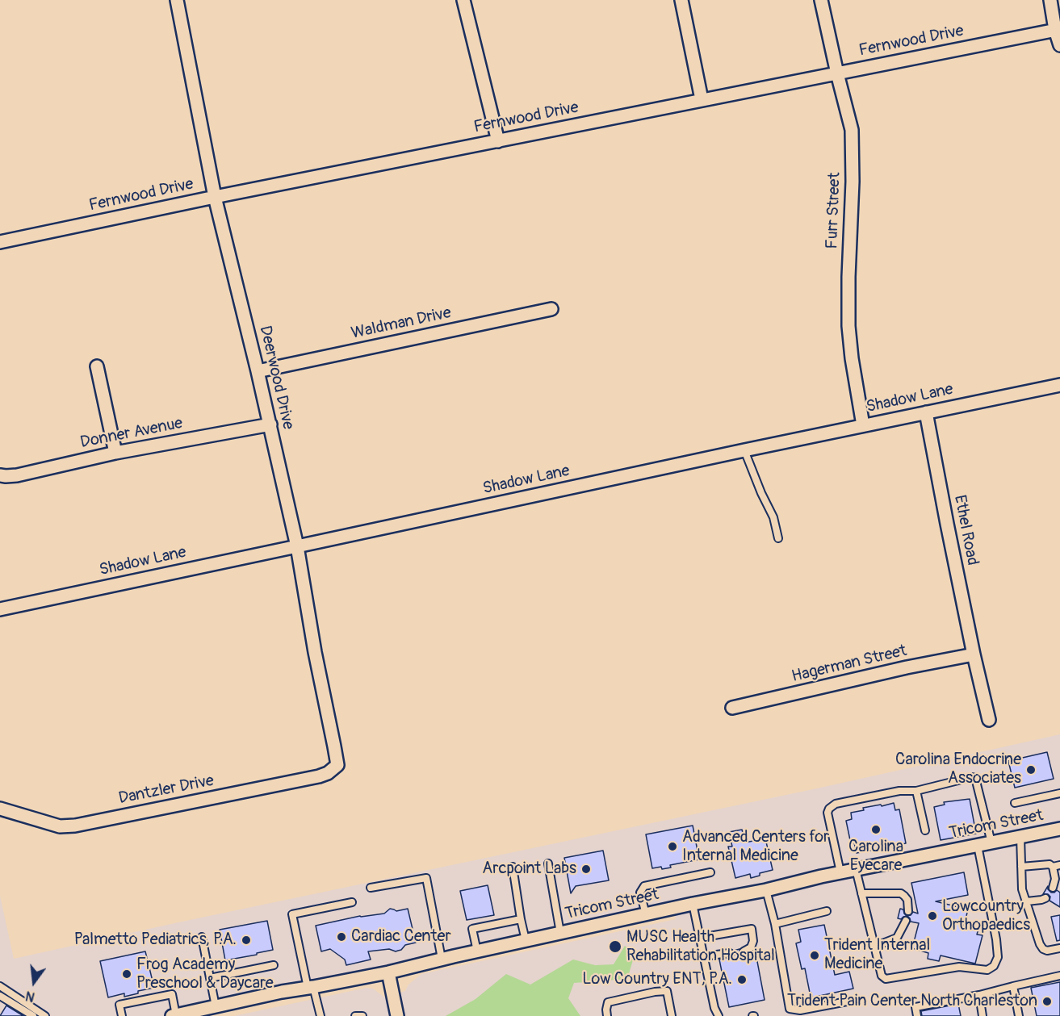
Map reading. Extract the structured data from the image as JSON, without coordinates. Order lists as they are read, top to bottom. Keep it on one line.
{"streets":{"street":["Fernwood Drive","Furr Street","Waldman Drive","Deerwood Drive","Shadow Lane","Donner Avenue","Ethel Road","Hagerman Street","Dantzler Drive","Tricom Street"]},"crossings":[["Fernwood Drive","Furr Street"],["Fernwood Drive","Deerwood Drive"],["Furr Street","Shadow Lane"],["Waldman Drive","Deerwood Drive"],["Deerwood Drive","Shadow Lane"],["Deerwood Drive","Donner Avenue"],["Deerwood Drive","Dantzler Drive"],["Shadow Lane","Ethel Road"],["Ethel Road","Hagerman Street"]],"places":["Carolina Endocrine Associates","Carolina Eyecare","Advanced Centers for Internal Medicine","Arcpoint Labs","Lowcountry Orthopaedics","Cardiac Center","Palmetto Pediatrics, P.A.","MUSC Health Rehabilitation Hospital","Trident Internal Medicine","Frog Academy Preschool & Daycare","Low Country ENT, P.A.","Trident Pain Center North Charleston"],"north":"bottom"}
